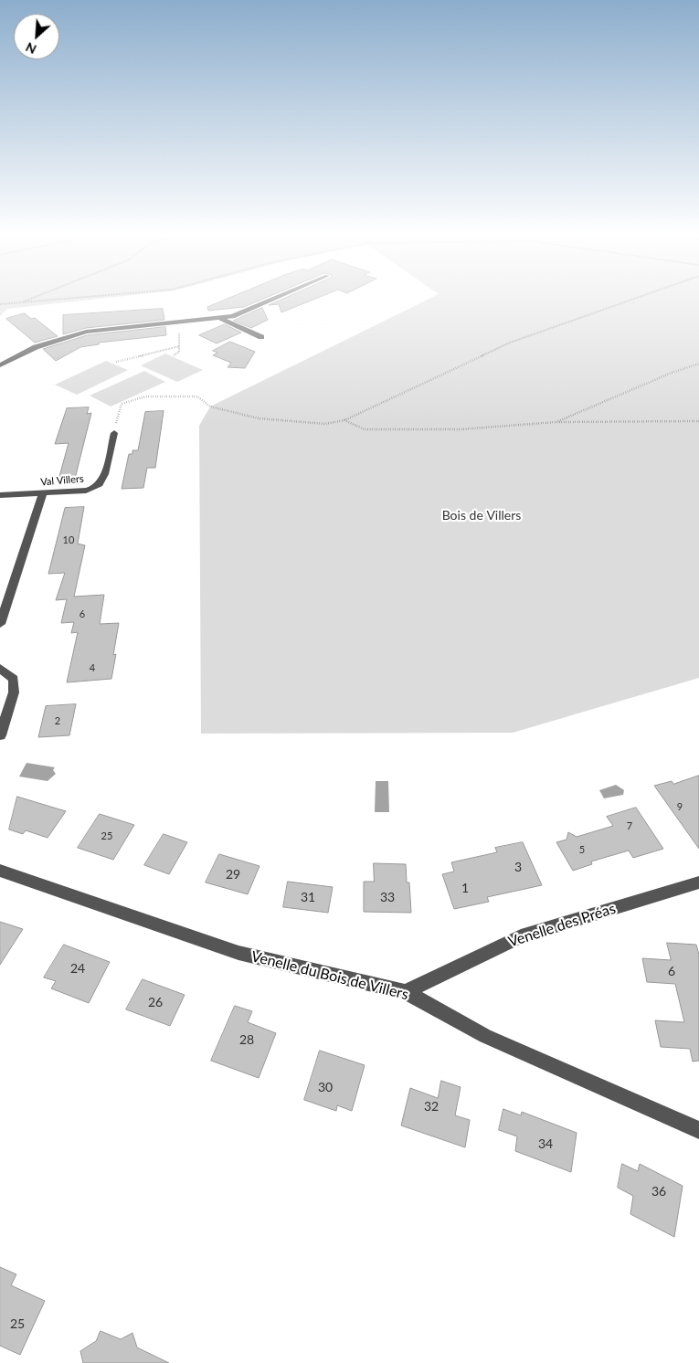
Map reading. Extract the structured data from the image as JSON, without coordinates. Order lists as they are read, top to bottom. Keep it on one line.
{"streets":{"street":["Val Villers","Venelle des Préas","Venelle du Bois de Villers"]},"crossings":[["Venelle des Préas","Venelle du Bois de Villers"]],"parks":["Bois de Villers"],"house_numbers":["10","6","4","2","9","7","25","5","3","29","1","31","33","24","6","26","28","30","32","34","36","25"],"north":"bottom left"}
